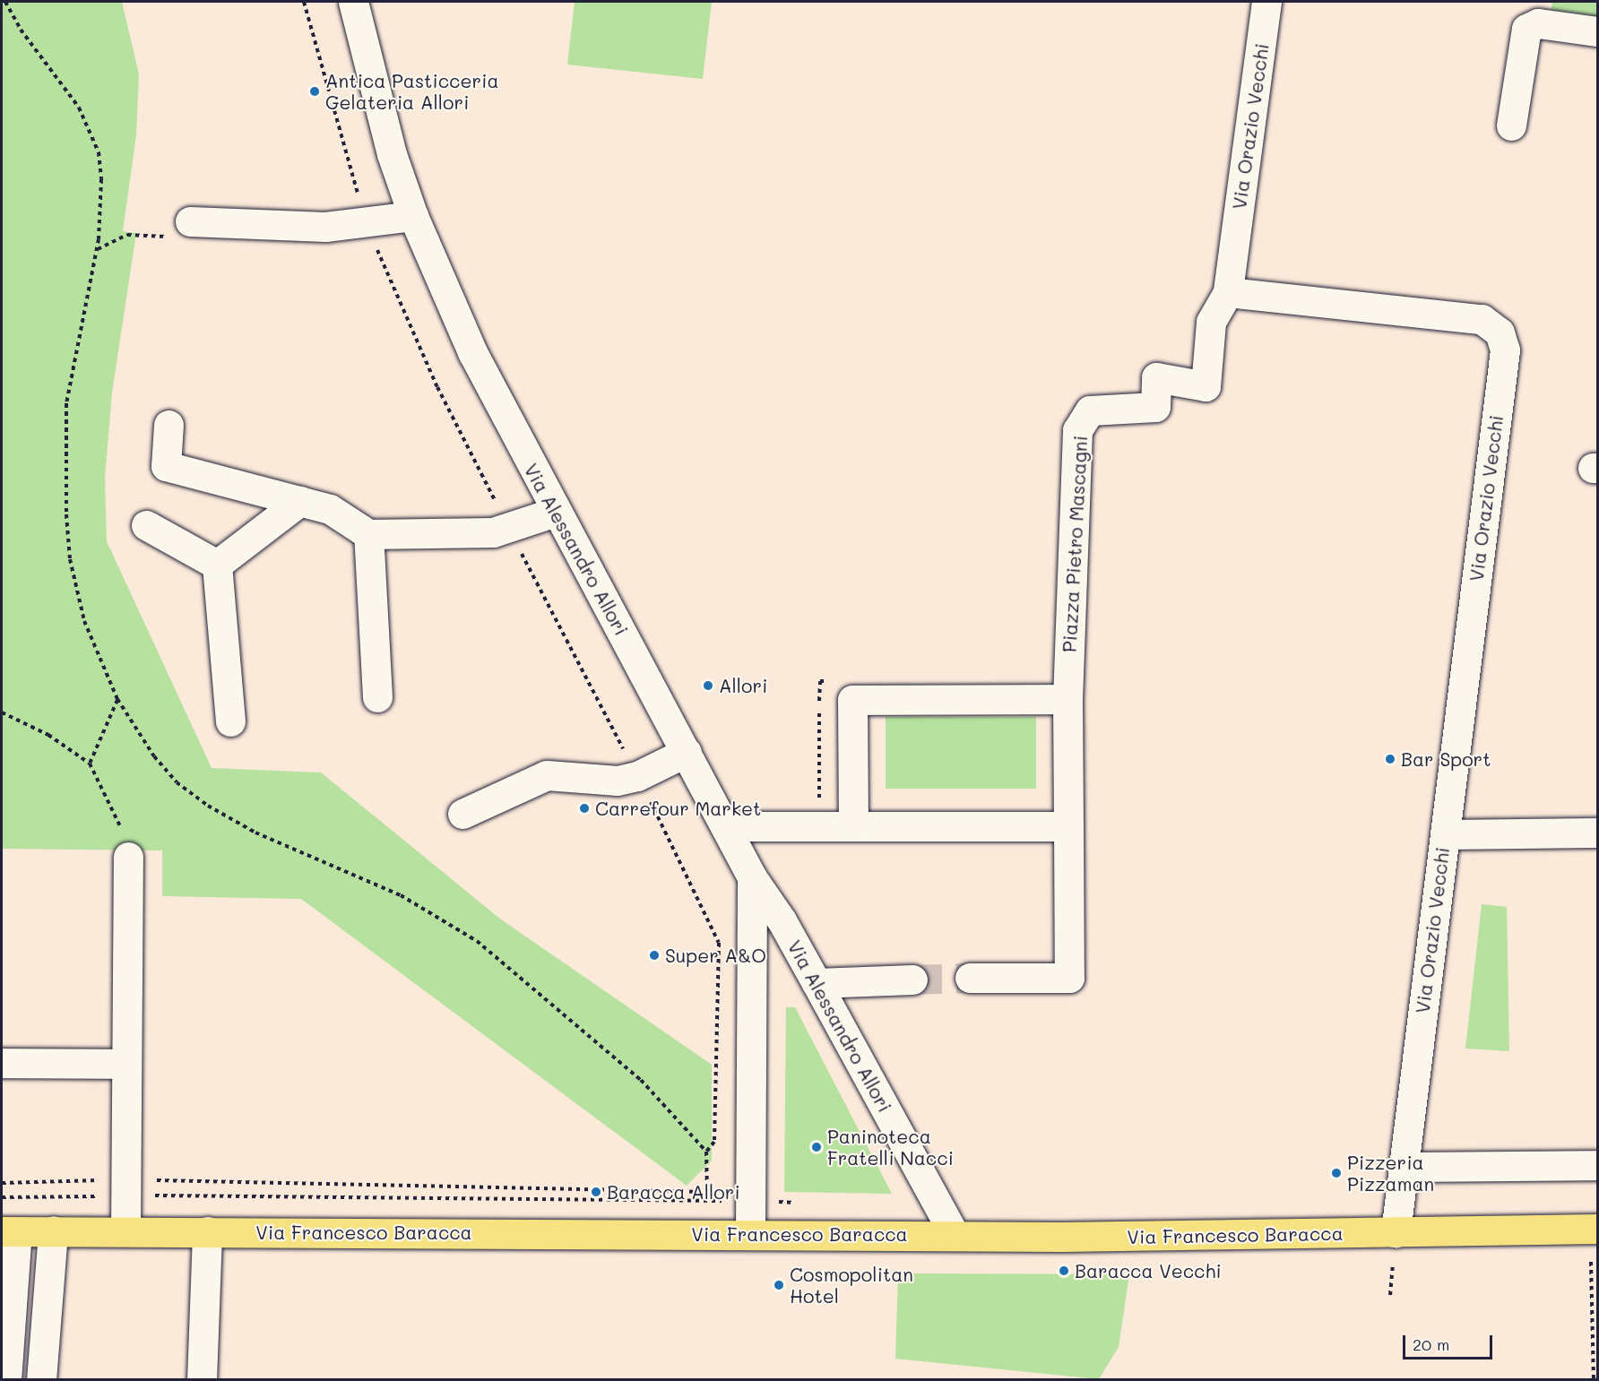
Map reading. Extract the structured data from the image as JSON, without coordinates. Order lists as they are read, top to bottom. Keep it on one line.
{"streets":{"main road":["Via Francesco Baracca"],"street":["Via Orazio Vecchi","Piazza Pietro Mascagni","Via Alessandro Allori"]},"crossings":[["Via Orazio Vecchi","Piazza Pietro Mascagni"],["Via Orazio Vecchi","Via Francesco Baracca"],["Via Alessandro Allori","Via Francesco Baracca"]],"places":["Antica Pasticceria Gelateria Allori","Allori","Bar Sport","Carrefour Market","Super A&O","Paninoteca Fratelli Nacci","Pizzeria Pizzaman","Baracca Allori","Baracca Vecchi","Cosmopolitan Hotel"],"scale_bar":"20 m"}
